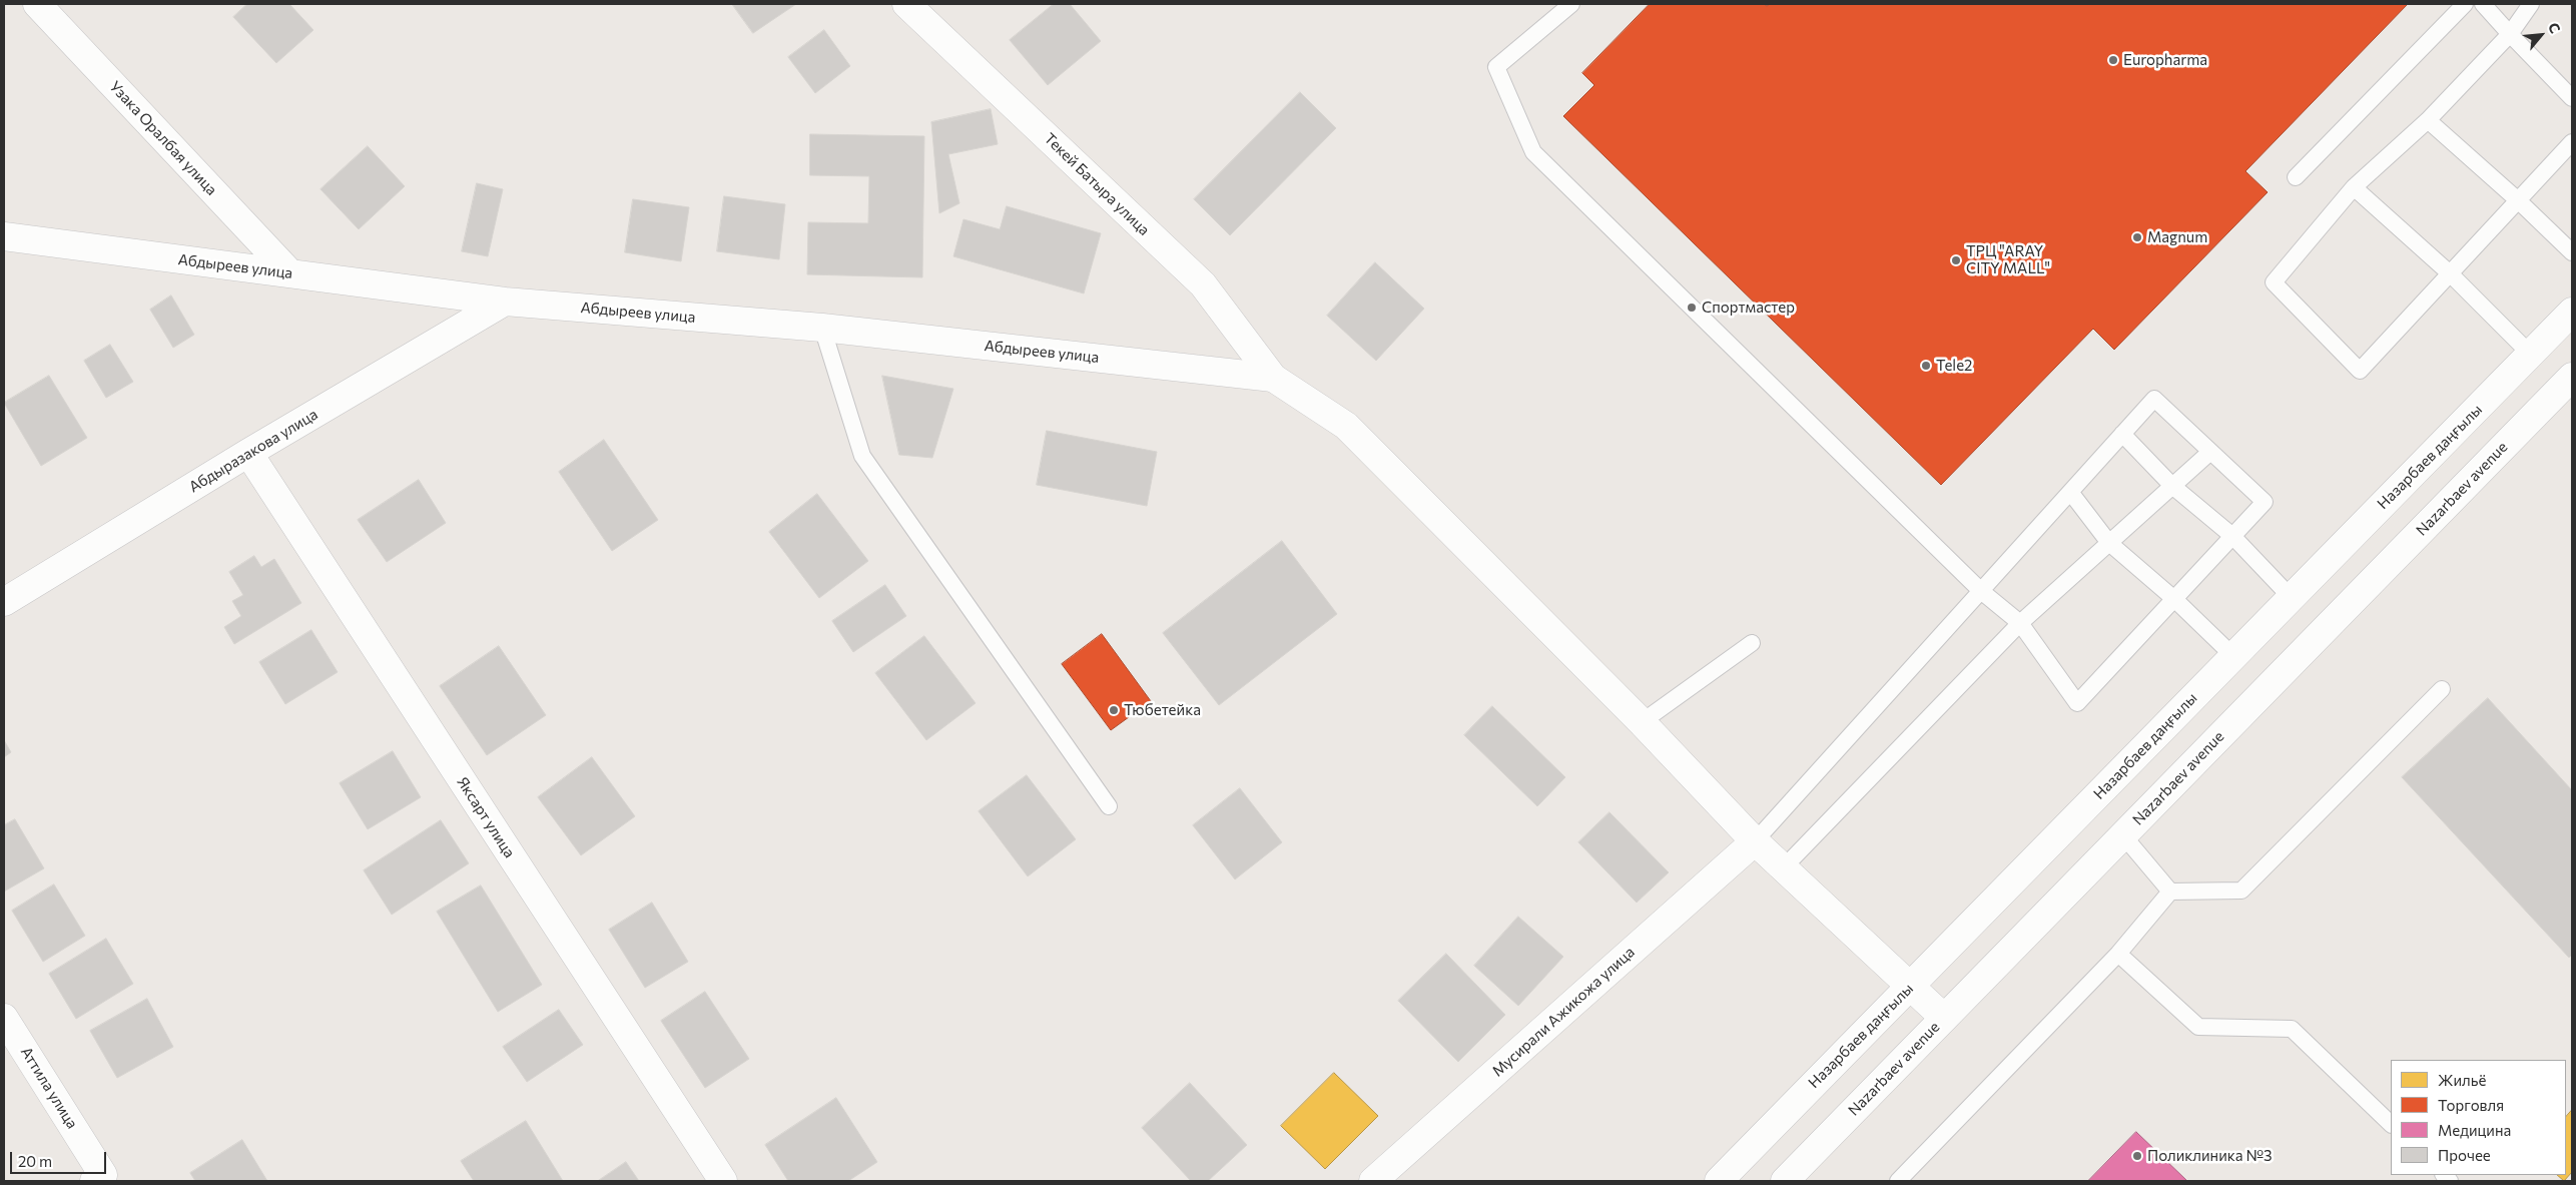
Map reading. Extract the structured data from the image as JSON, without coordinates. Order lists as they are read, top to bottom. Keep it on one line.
{"streets":{"street":["Узака Оралбая улица","Текей Батыра улица","Абдыреев улица","Абдыразакова улица","Назарбаев даңғылы","Nazarbaev avenue","Яксарт улица","Мусирали Ажикожа улица","Аттила улица"]},"crossings":[["Узака Оралбая улица","Абдыреев улица"],["Текей Батыра улица","Абдыреев улица"],["Абдыреев улица","Абдыразакова улица"],["Абдыразакова улица","Яксарт улица"]],"places":["Europharma","Magnum","ТРЦ \"ARAY CITY MALL\"","Спортмастер","Tele2","Тюбетейка","Поликлиника №3"],"legend":["Жильё","Торговля","Медицина","Прочее"],"scale_bar":"20 m","north":"top right"}
